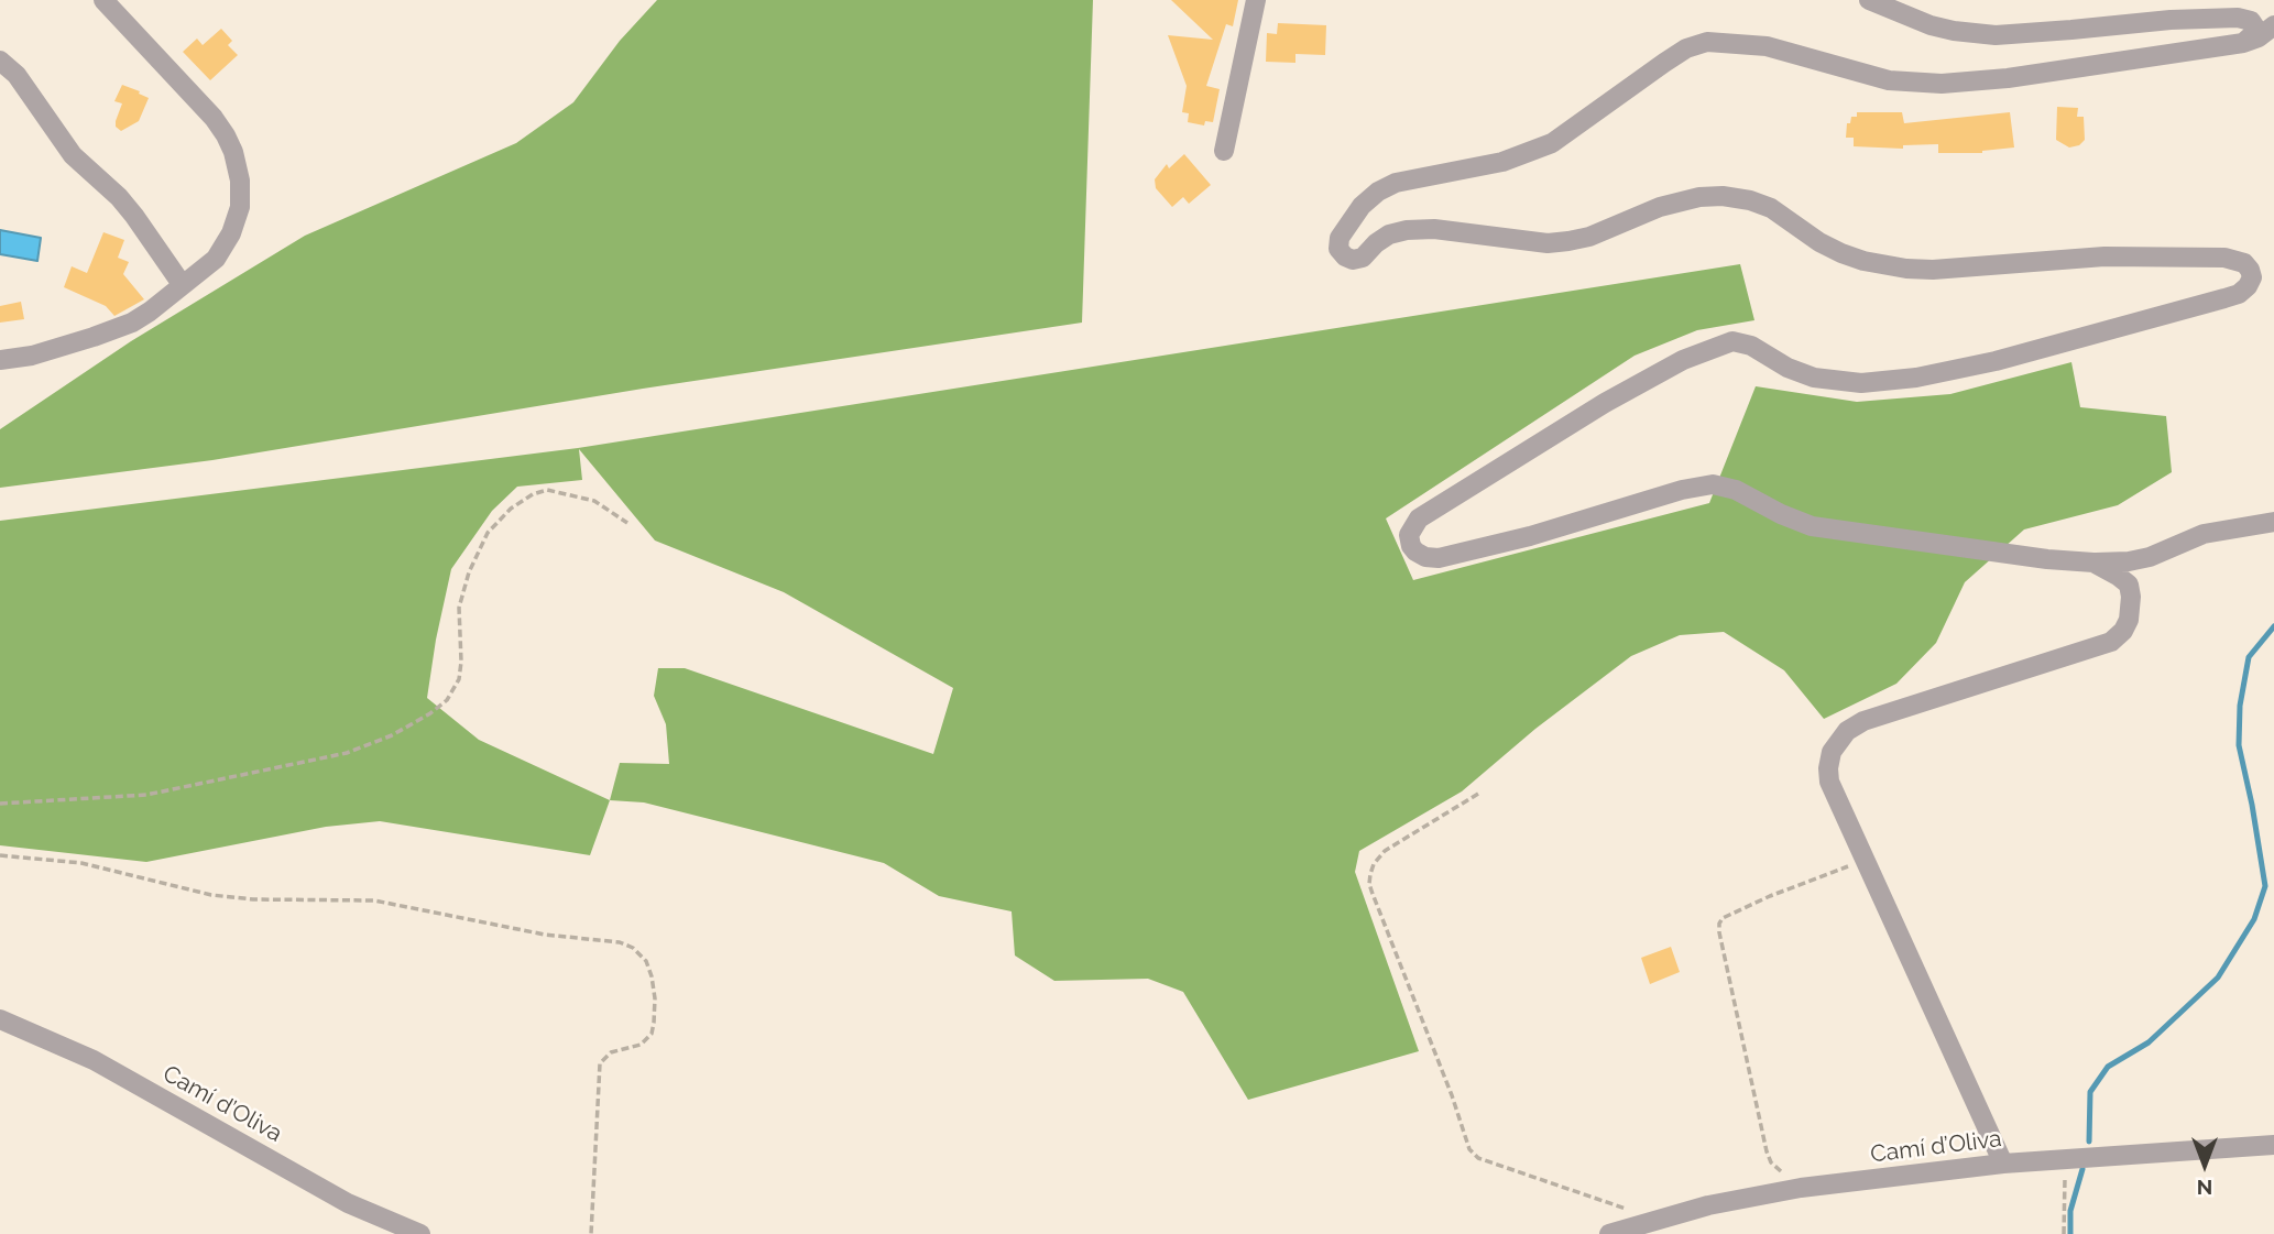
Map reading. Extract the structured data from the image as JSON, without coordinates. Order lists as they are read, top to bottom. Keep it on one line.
{"streets":{"street":["Camí d’Oliva"]},"north":"bottom"}
